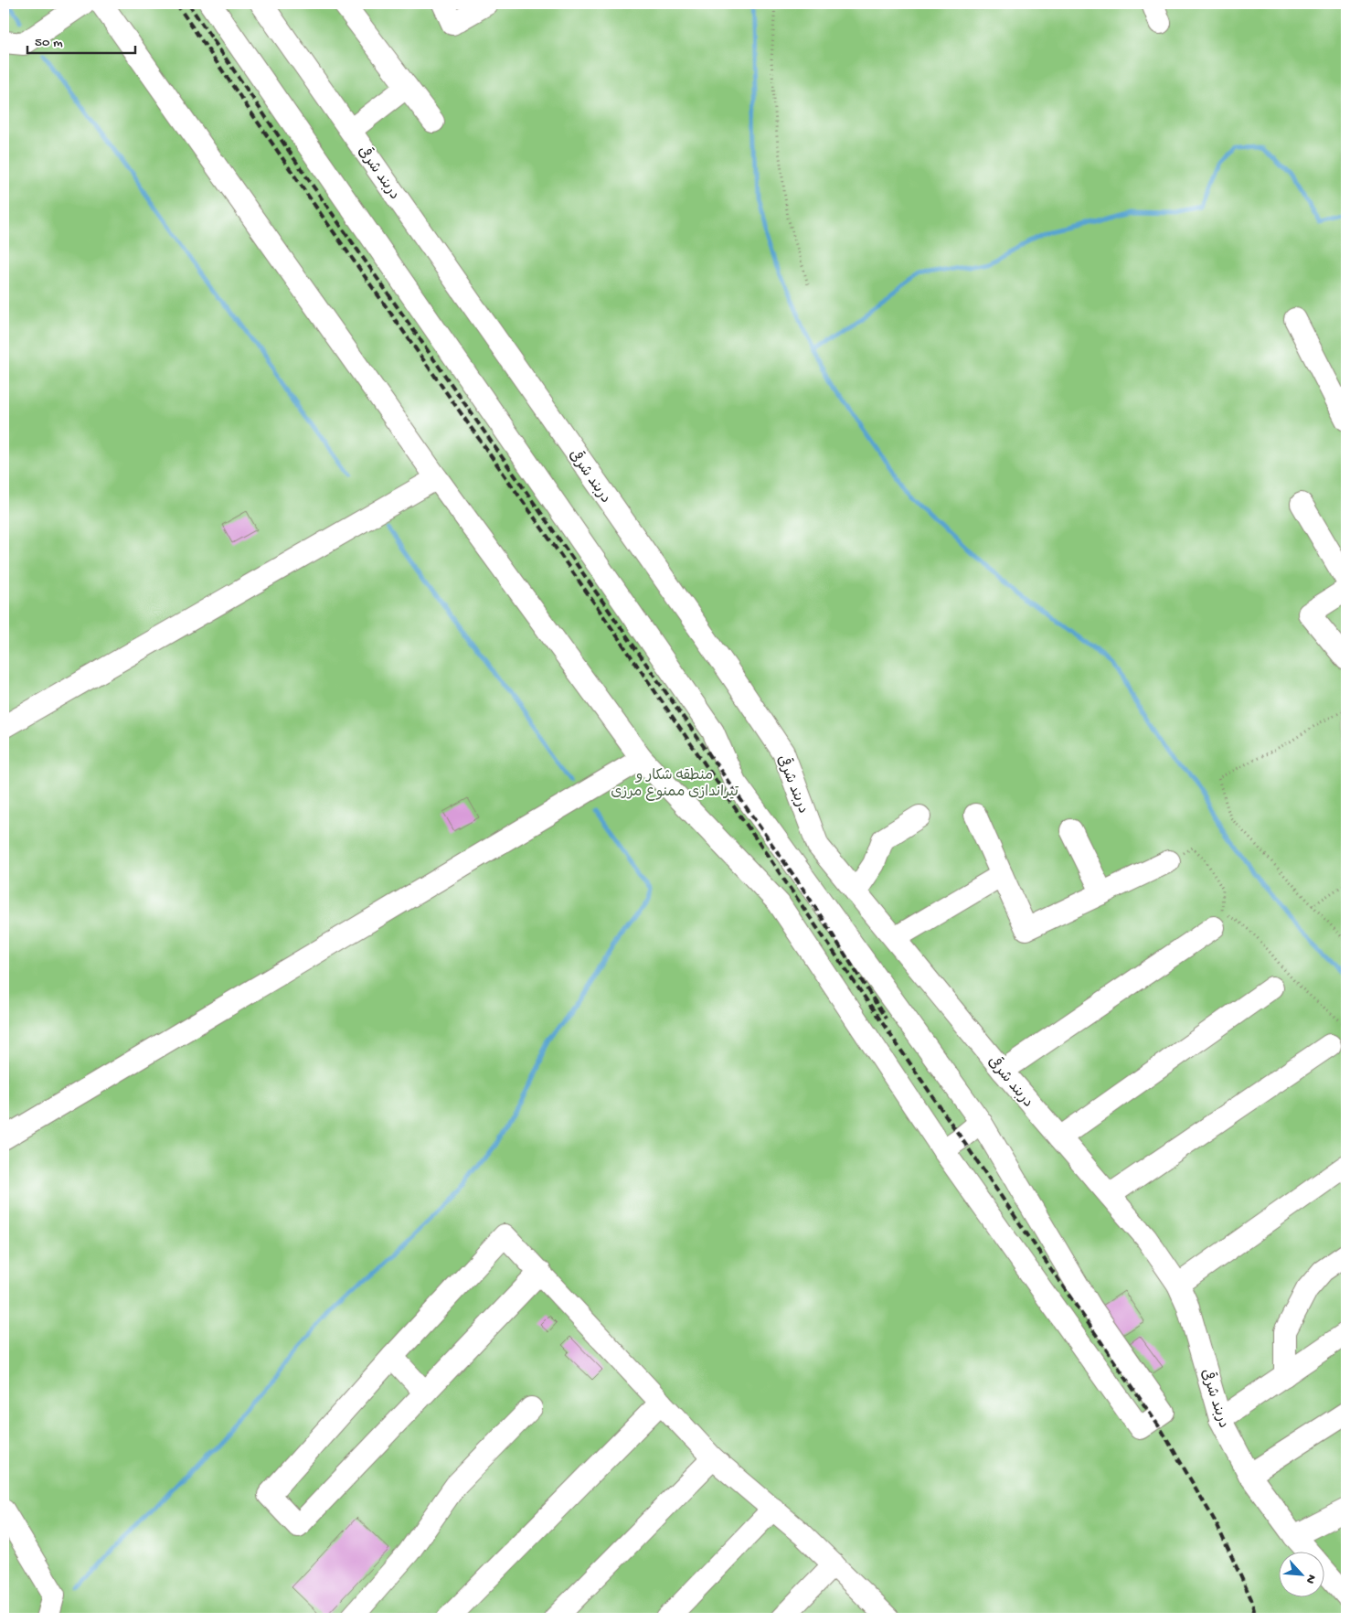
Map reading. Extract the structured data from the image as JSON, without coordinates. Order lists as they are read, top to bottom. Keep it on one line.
{"streets":{"street":["دربند شرقی"]},"parks":["منطقه شکار و تیراندازی ممنوع مرزی"],"scale_bar":"50 m","north":"bottom right"}
